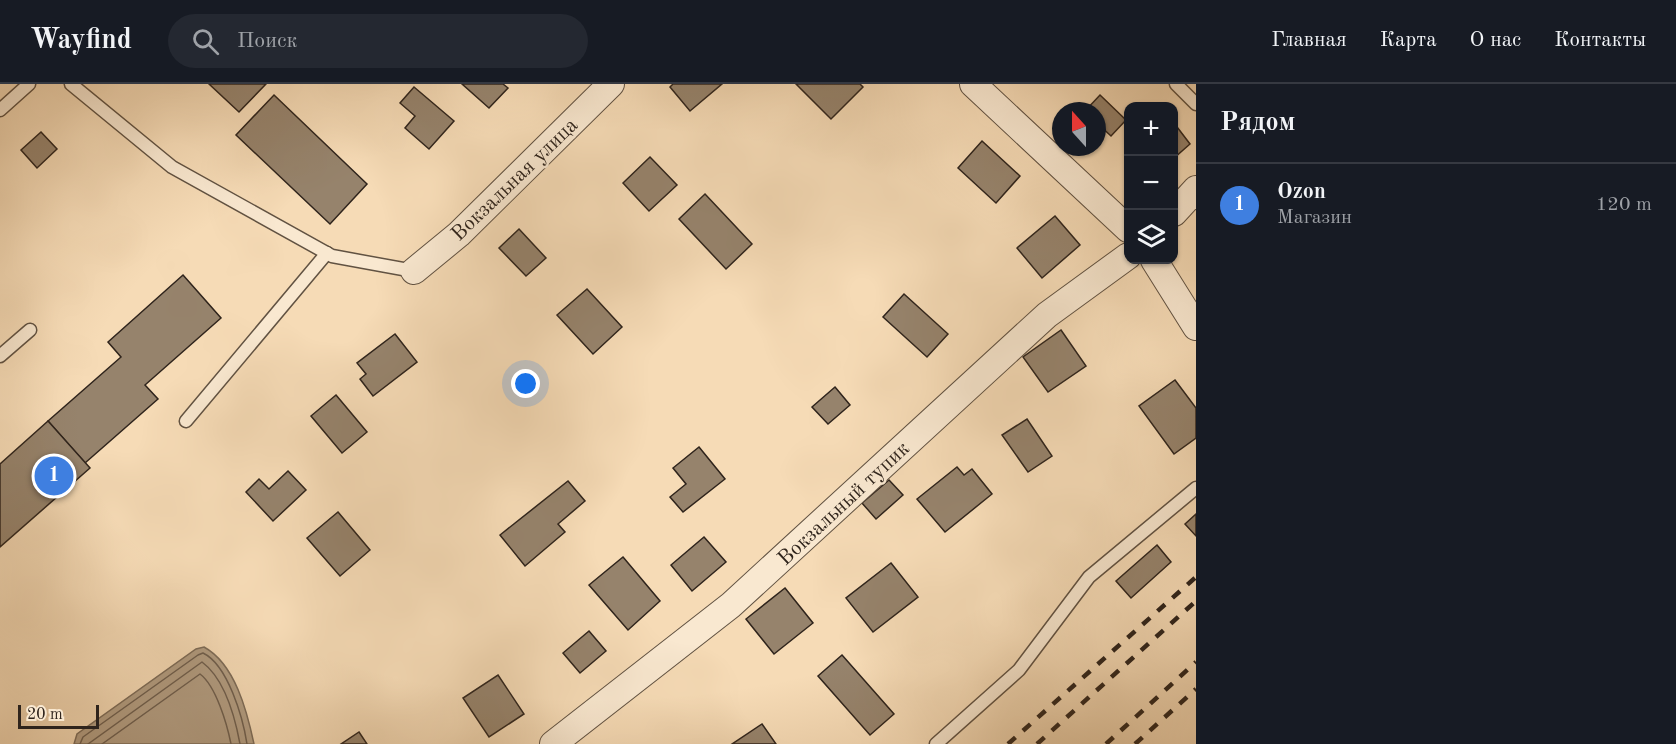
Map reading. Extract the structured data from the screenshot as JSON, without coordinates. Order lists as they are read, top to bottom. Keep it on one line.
{"streets":{"street":["Вокзальная улица","Вокзальный тупик"]},"scale_bar":"20 m","north":"top","page":{"header":"Wayfind","search":"Поиск","nav":["Главная","Карта","О нас","Контакты"],"heading":"Рядом","map_buttons":["+","−"],"list":[{"mark":"1","name":"Ozon","note":"Магазин","value":"120 m"}],"pins":"1","scale":"20 m"}}
